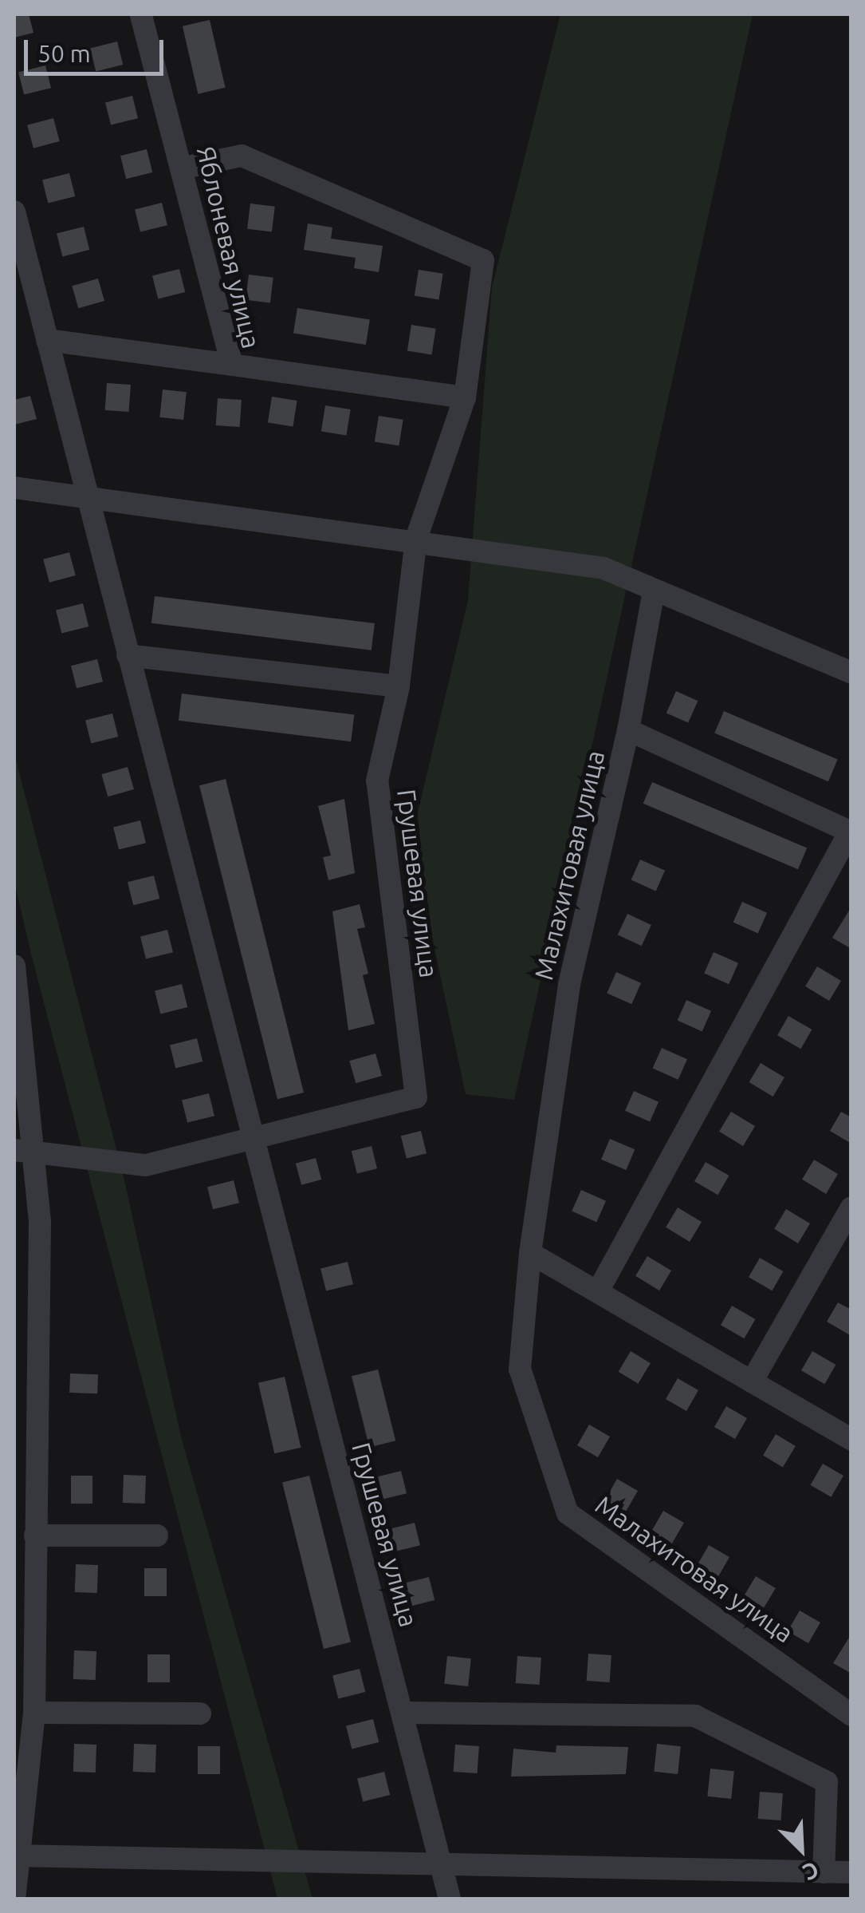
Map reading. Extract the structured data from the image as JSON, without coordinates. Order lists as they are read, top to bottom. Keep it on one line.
{"streets":{"street":["Яблоневая улица","Малахитовая улица","Грушевая улица"]},"scale_bar":"50 m","north":"bottom right"}
